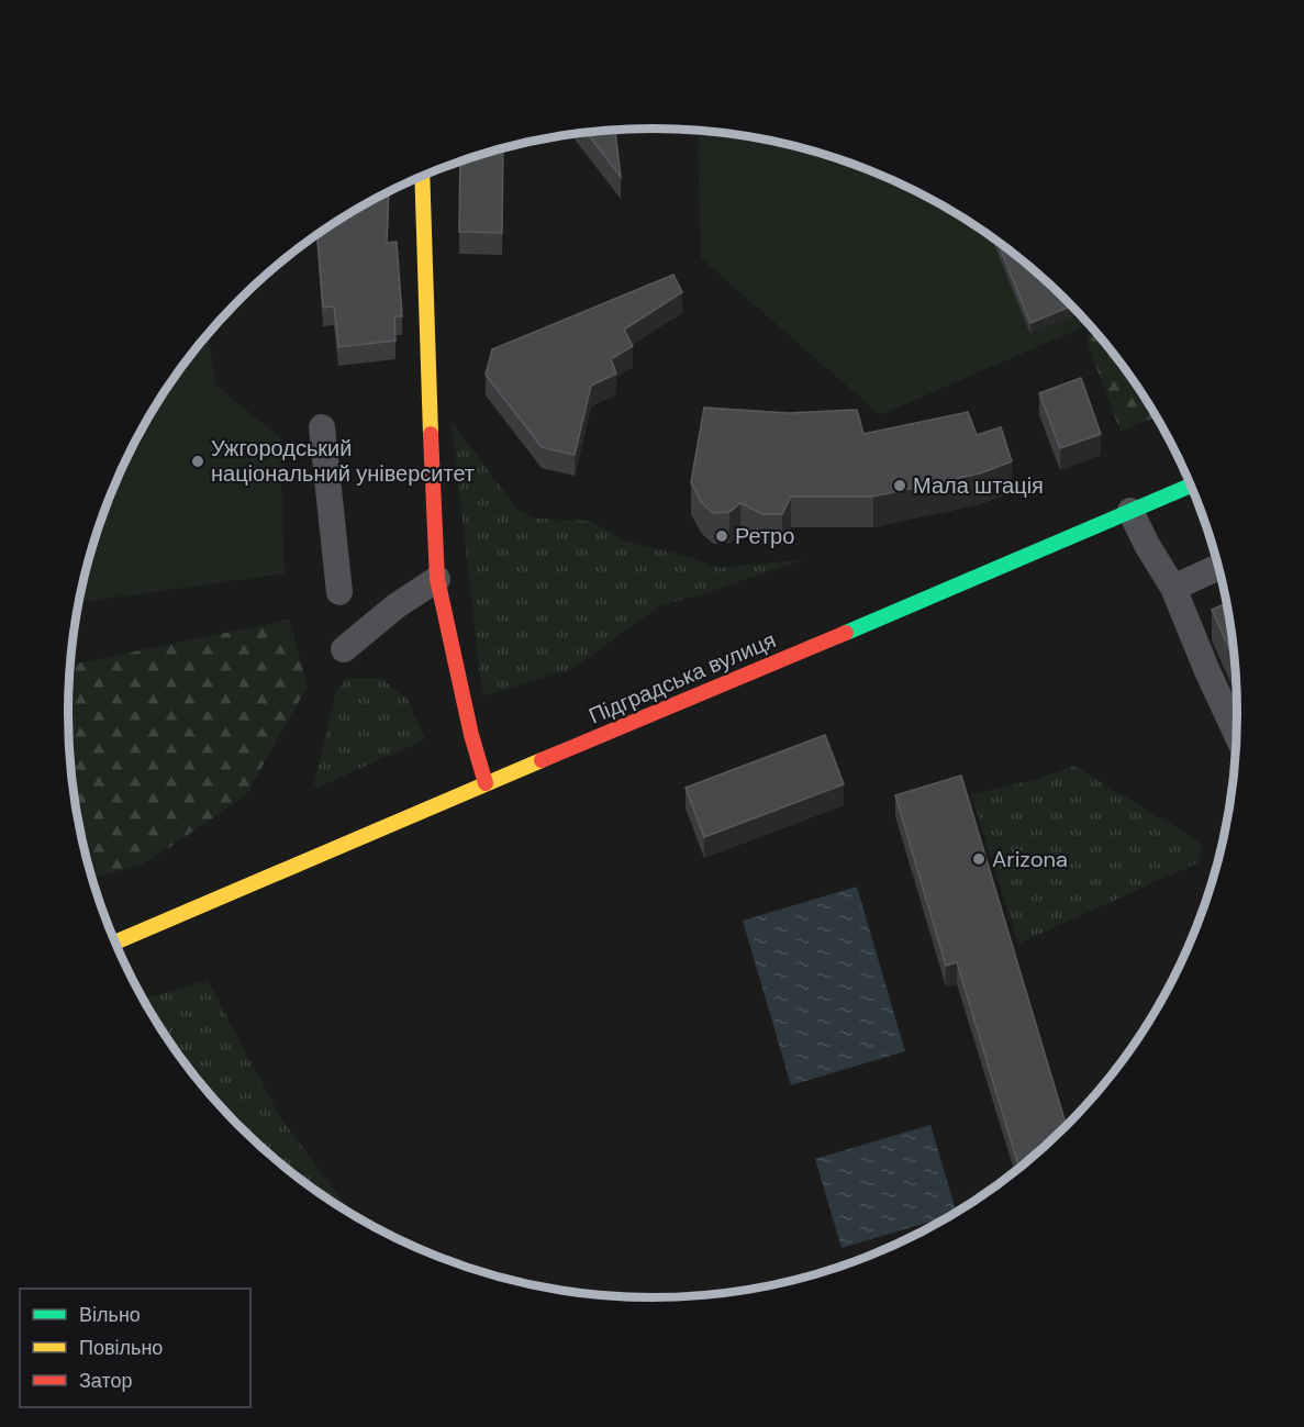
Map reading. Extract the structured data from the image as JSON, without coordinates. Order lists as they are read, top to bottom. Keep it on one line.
{"streets":{"main road":["Підградська вулиця"]},"places":["Ужгородський національний університет","Мала штація","Ретро","Arizona"],"legend":["Вільно","Повільно","Затор"]}
